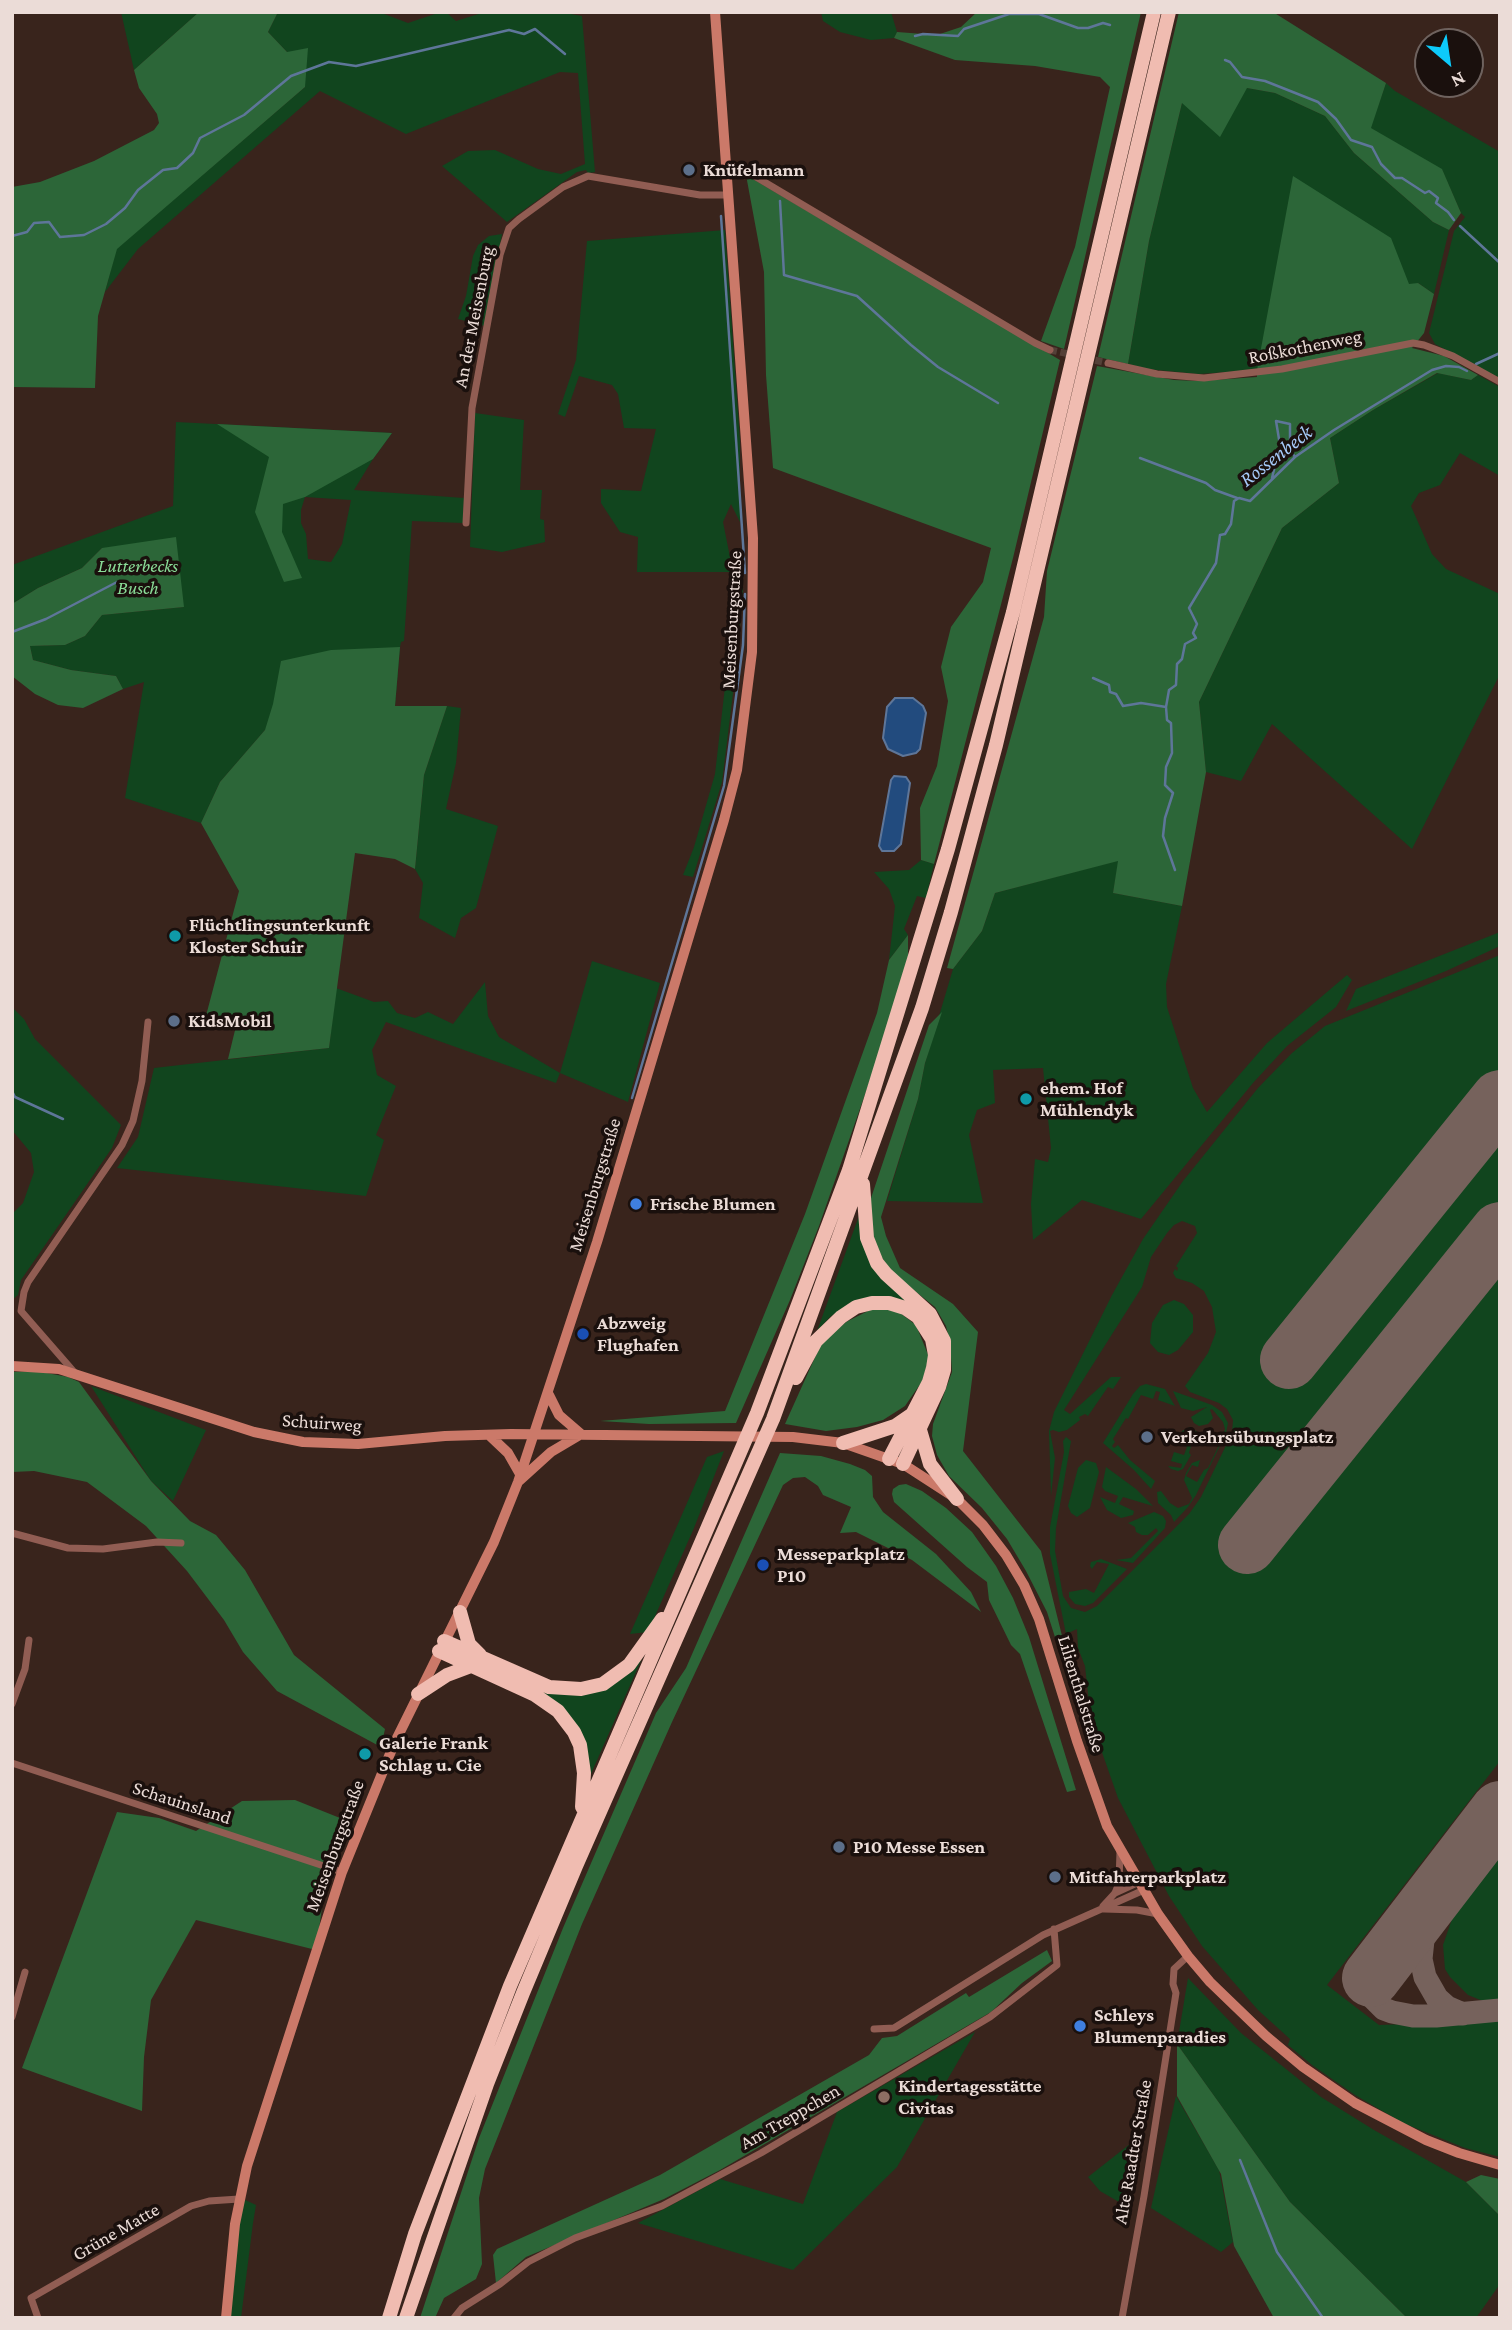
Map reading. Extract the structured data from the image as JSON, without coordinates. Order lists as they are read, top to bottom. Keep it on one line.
{"streets":{"main road":["Meisenburgstraße","Schuirweg","Lilienthalstraße"],"street":["An der Meisenburg","Roßkothenweg","Schauinsland","Am Treppchen","Alte Raadter Straße","Grüne Matte"]},"crossings":[["An der Meisenburg","Meisenburgstraße"],["Meisenburgstraße","Schuirweg"],["Meisenburgstraße","Lilienthalstraße"],["Meisenburgstraße","Schauinsland"],["Meisenburgstraße","Grüne Matte"],["Schuirweg","Lilienthalstraße"],["Lilienthalstraße","Alte Raadter Straße"]],"water":["Rossenbeck"],"parks":["Lutterbecks Busch"],"places":["Knüfelmann","Flüchtlingsunterkunft Kloster Schuir","KidsMobil","ehem. Hof Mühlendyk","Frische Blumen","Abzweig Flughafen","Verkehrsübungsplatz","Messeparkplatz P10","Galerie Frank Schlag u. Cie","P10 Messe Essen","Mitfahrerparkplatz","Schleys Blumenparadies","Kindertagesstätte Civitas"],"north":"bottom right"}
